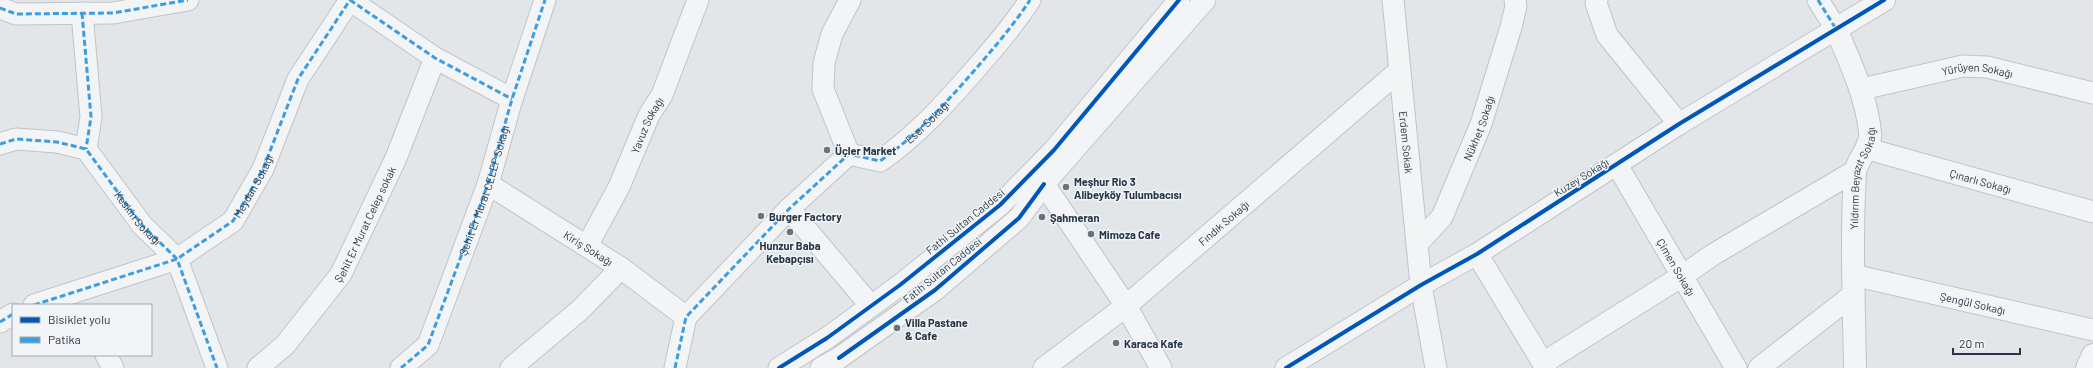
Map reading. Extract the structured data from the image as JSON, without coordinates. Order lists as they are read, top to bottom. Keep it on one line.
{"streets":{"street":["Yürüyen Sokağı","Eser Sokağı","Yavuz Sokağı","Nükhet Sokağı","Erdem Sokak","Kuzey Sokağı","Yıldırım Beyazıt Sokağı","Çınarlı Sokağı","Meydan Sokağı","Şehit Er Murat CELEP Sokağı","Keskin Sokağı","Fathi Sultan Caddesi","Fındık Sokağı","Şehit Er Murat Celep sokak","Kiriş Sokağı","Çimen Sokağı","Fatih Sultan Caddesi","Şengül Sokağı"]},"crossings":[["Yürüyen Sokağı","Yıldırım Beyazıt Sokağı"],["Yavuz Sokağı","Kiriş Sokağı"],["Nükhet Sokağı","Erdem Sokak"],["Erdem Sokak","Kuzey Sokağı"],["Erdem Sokak","Fındık Sokağı"],["Kuzey Sokağı","Yıldırım Beyazıt Sokağı"],["Kuzey Sokağı","Çimen Sokağı"],["Yıldırım Beyazıt Sokağı","Çınarlı Sokağı"],["Yıldırım Beyazıt Sokağı","Şengül Sokağı"],["Meydan Sokağı","Keskin Sokağı"],["Şehit Er Murat CELEP Sokağı","Kiriş Sokağı"]],"places":["Üçler Market","Meşhur Rio 3 Alibeyköy Tulumbacısı","Burger Factory","Şahmeran","Hunzur Baba Kebapçısı","Mimoza Cafe","Villa Pastane & Cafe","Karaca Kafe"],"legend":["Bisiklet yolu","Patika"],"scale_bar":"20 m"}
